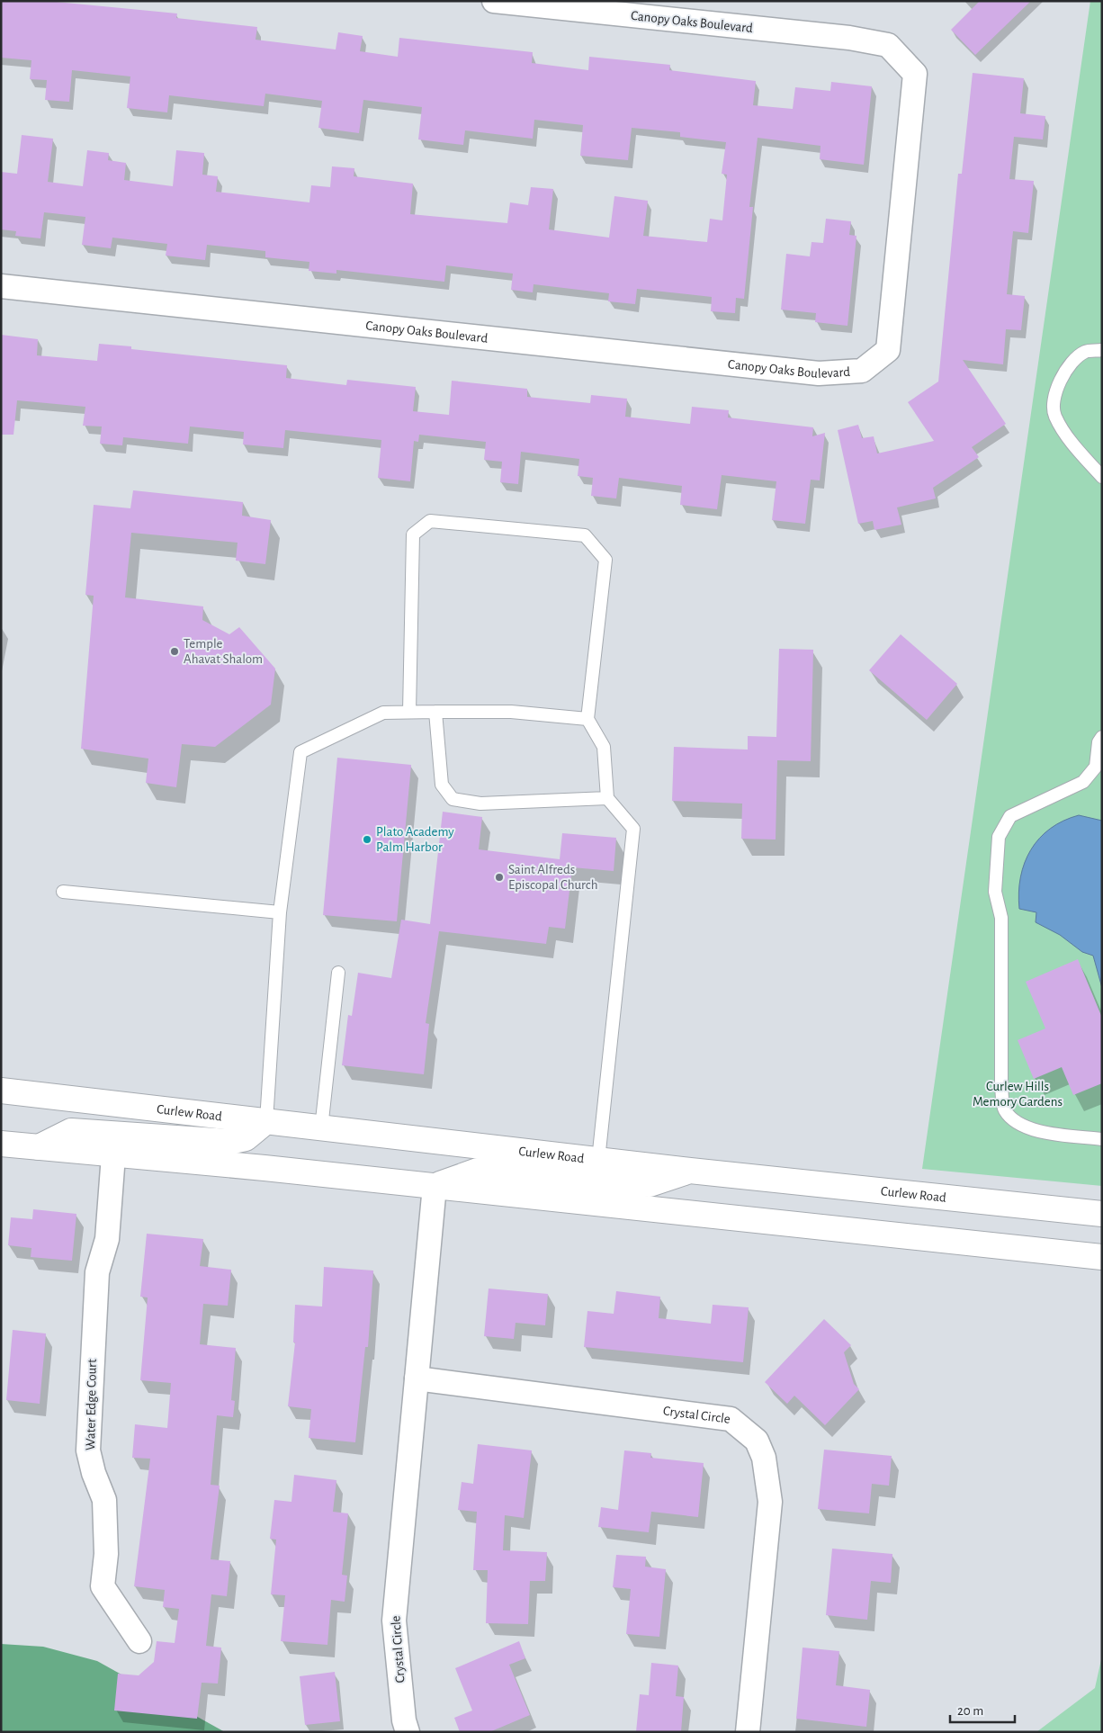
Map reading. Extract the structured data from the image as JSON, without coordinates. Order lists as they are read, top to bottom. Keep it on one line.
{"streets":{"main road":["Curlew Road"],"street":["Canopy Oaks Boulevard","Water Edge Court","Crystal Circle"]},"parks":["Curlew Hills Memory Gardens"],"places":["Temple Ahavat Shalom","Plato Academy Palm Harbor","Saint Alfreds Episcopal Church"],"scale_bar":"20 m"}
